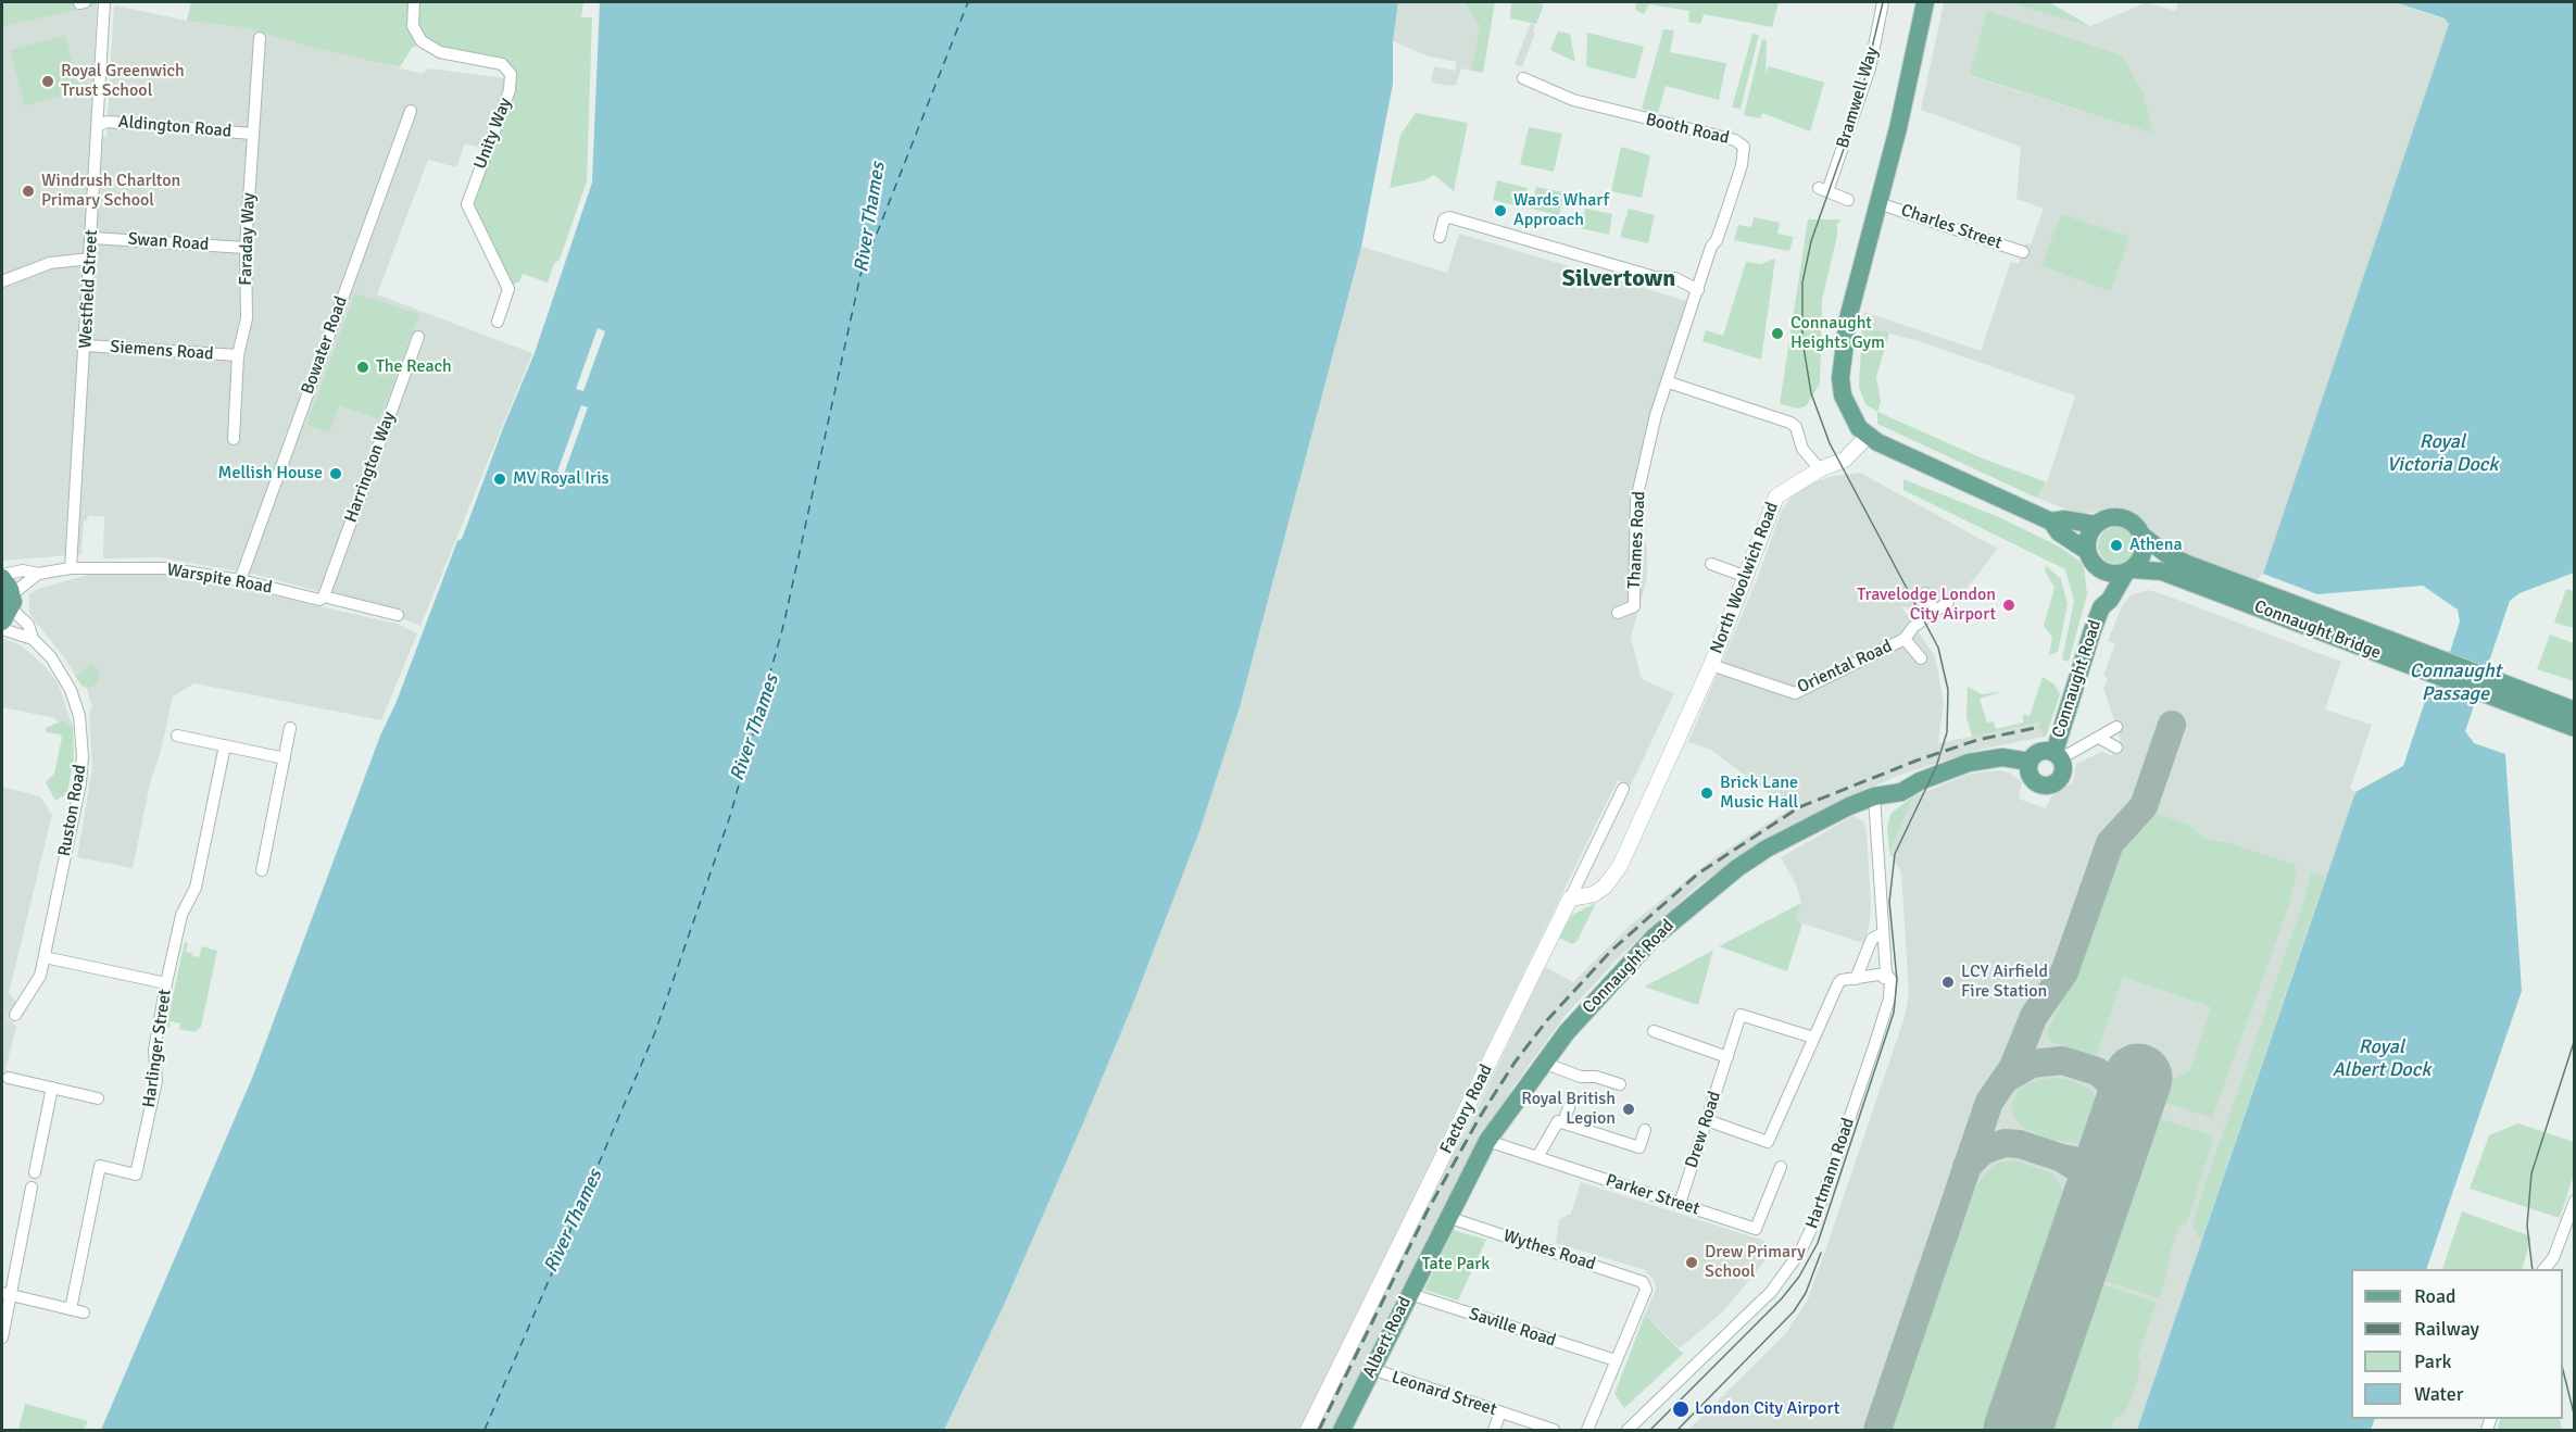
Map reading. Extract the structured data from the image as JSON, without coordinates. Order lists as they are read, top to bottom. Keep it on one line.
{"streets":{"main road":["Connaught Bridge","Connaught Road","Albert Road"],"street":["Bramwell Way","Aldington Road","Booth Road","Unity Way","Charles Street","Faraday Way","Swan Road","Westfield Street","Bowater Road","Siemens Road","Harrington Way","Thames Road","North Woolwich Road","Warspite Road","Oriental Road","Ruston Road","Harlinger Street","Factory Road","Drew Road","Hartmann Road","Parker Street","Wythes Road","Saville Road","Leonard Street"]},"crossings":[["Aldington Road","Faraday Way"],["Aldington Road","Westfield Street"],["Booth Road","Thames Road"],["Faraday Way","Swan Road"],["Faraday Way","Siemens Road"],["Swan Road","Westfield Street"],["Westfield Street","Siemens Road"],["Westfield Street","Warspite Road"],["Bowater Road","Warspite Road"],["Harrington Way","Warspite Road"],["North Woolwich Road","Oriental Road"],["North Woolwich Road","Factory Road"],["Warspite Road","Ruston Road"],["Connaught Bridge","Connaught Road"],["Connaught Road","Hartmann Road"],["Connaught Road","Parker Street"],["Connaught Road","Albert Road"],["Drew Road","Parker Street"],["Parker Street","Albert Road"],["Wythes Road","Saville Road"],["Wythes Road","Albert Road"],["Saville Road","Albert Road"],["Albert Road","Leonard Street"]],"districts":["Silvertown"],"water":["River Thames","Royal Victoria Dock","Connaught Passage","Royal Albert Dock"],"parks":["Tate Park"],"places":["Royal Greenwich Trust School","Windrush Charlton Primary School","Wards Wharf Approach","Connaught Heights Gym","The Reach","Mellish House","MV Royal Iris","Athena","Travelodge London City Airport","Brick Lane Music Hall","LCY Airfield Fire Station","Royal British Legion","Drew Primary School","London City Airport"],"legend":["Road","Railway","Park","Water"]}
